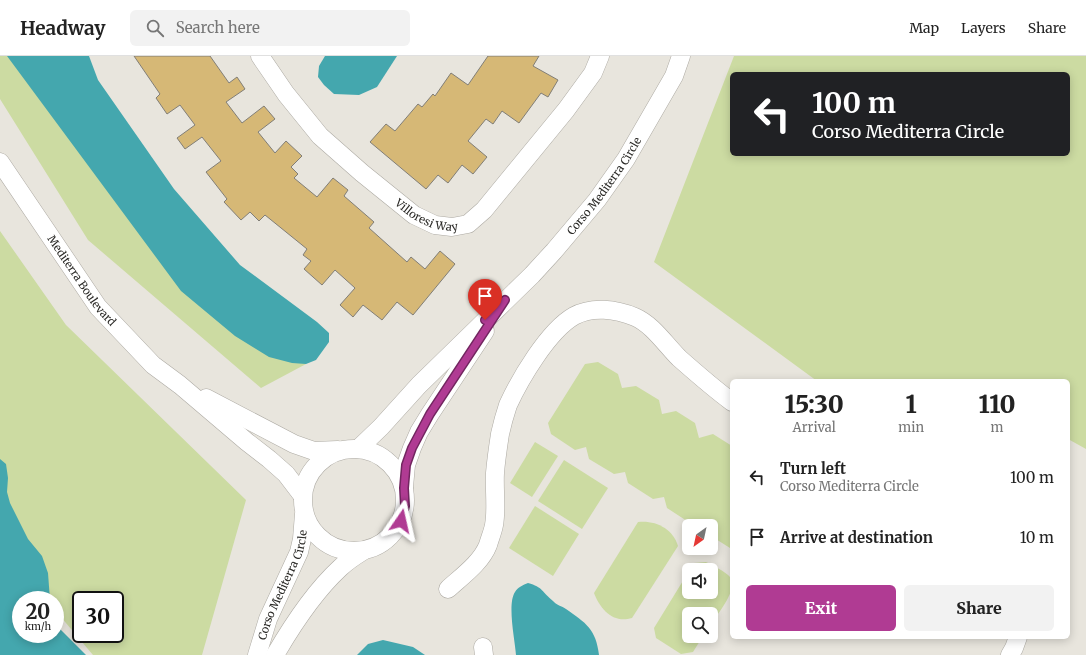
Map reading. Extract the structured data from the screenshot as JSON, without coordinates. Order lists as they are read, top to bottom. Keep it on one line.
{"streets":{"street":["Corso Mediterra Circle","Villoresi Way","Mediterra Boulevard"]},"crossings":[["Corso Mediterra Circle","Mediterra Boulevard"]],"north":"bottom left","page":{"header":"Headway","search":"Search here","nav":["Map","Layers","Share"],"turn":["100 m","Corso Mediterra Circle"],"eta":["15:30","Arrival","1","min","110","m"],"list":[{"name":"Turn left","note":"Corso Mediterra Circle","value":"100 m"},{"name":"Arrive at destination","value":"10 m"}],"buttons":["Exit","Share"],"speed":"20 km/h","limit":"30"}}
